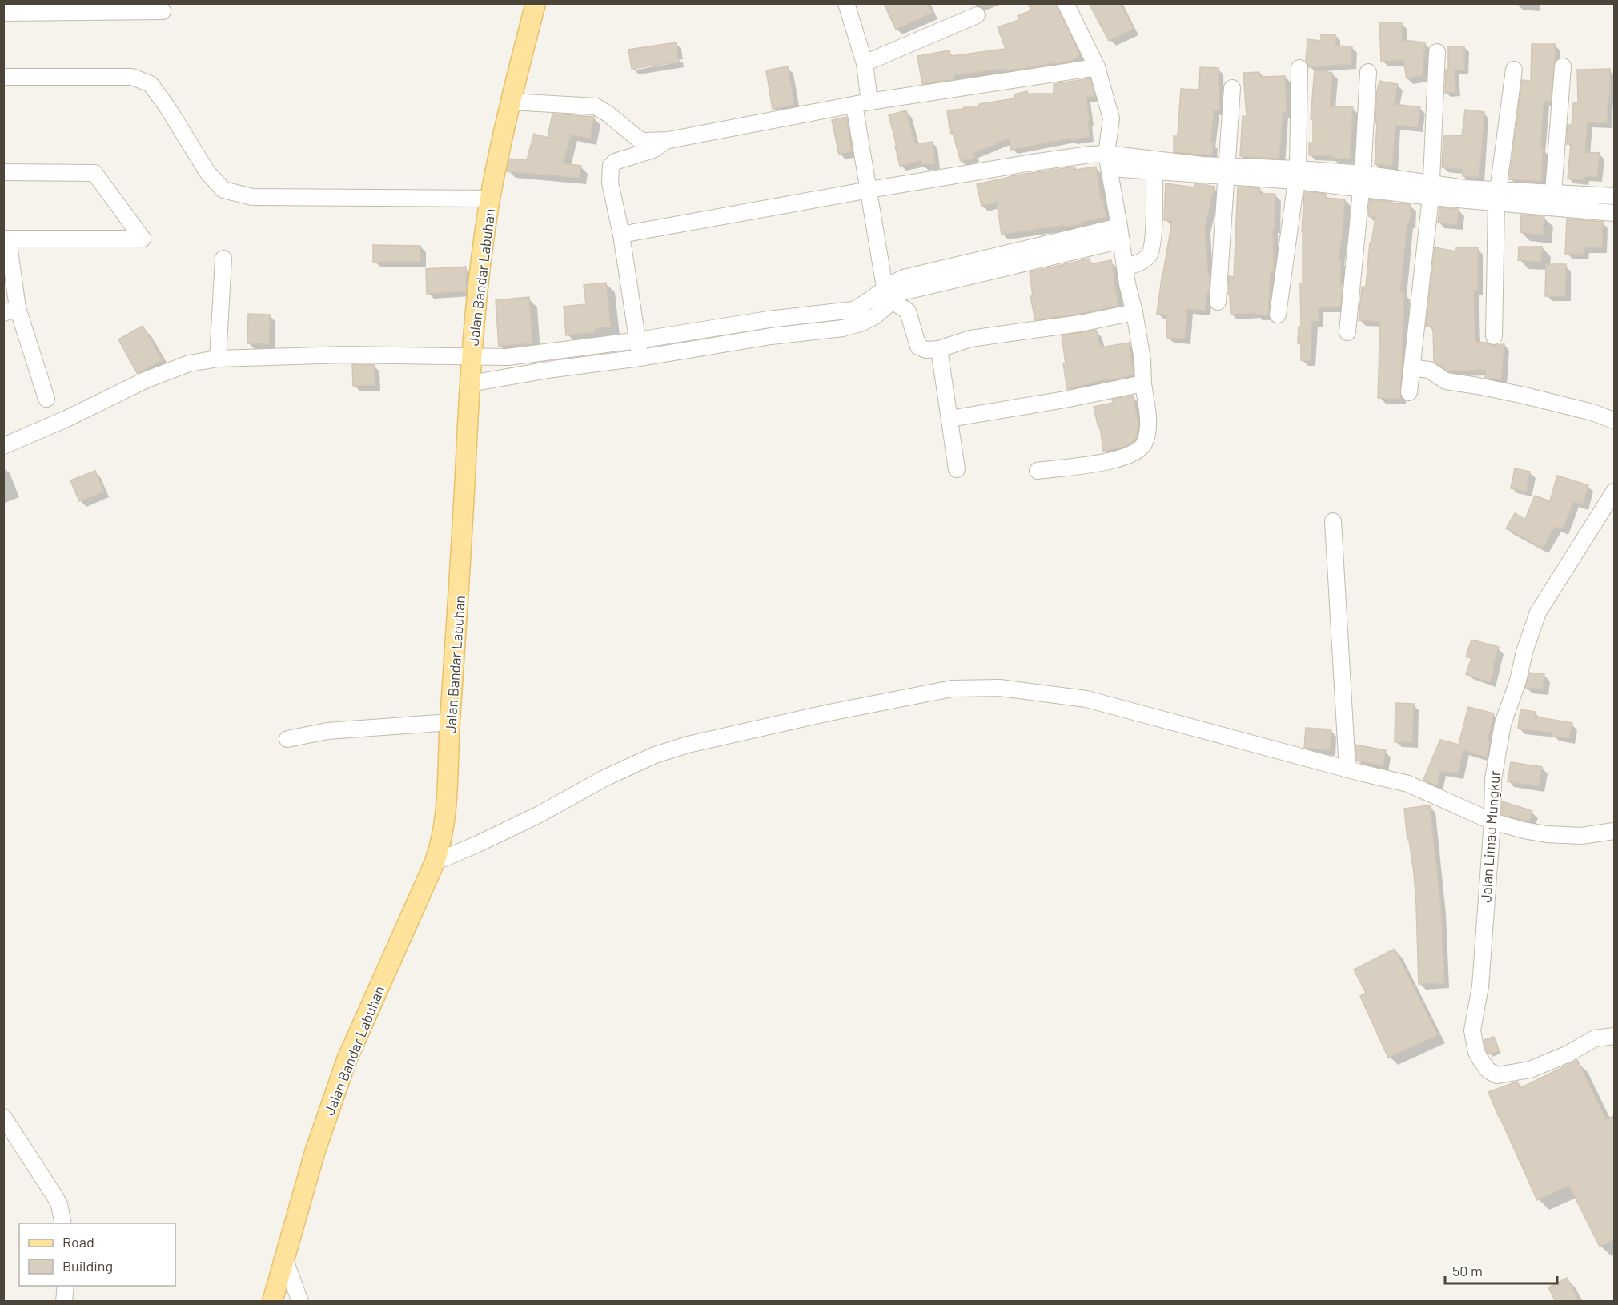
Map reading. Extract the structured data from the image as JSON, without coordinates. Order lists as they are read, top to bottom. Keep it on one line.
{"streets":{"main road":["Jalan Bandar Labuhan"],"street":["Jalan Limau Mungkur"]},"legend":["Road","Building"],"scale_bar":"50 m"}
